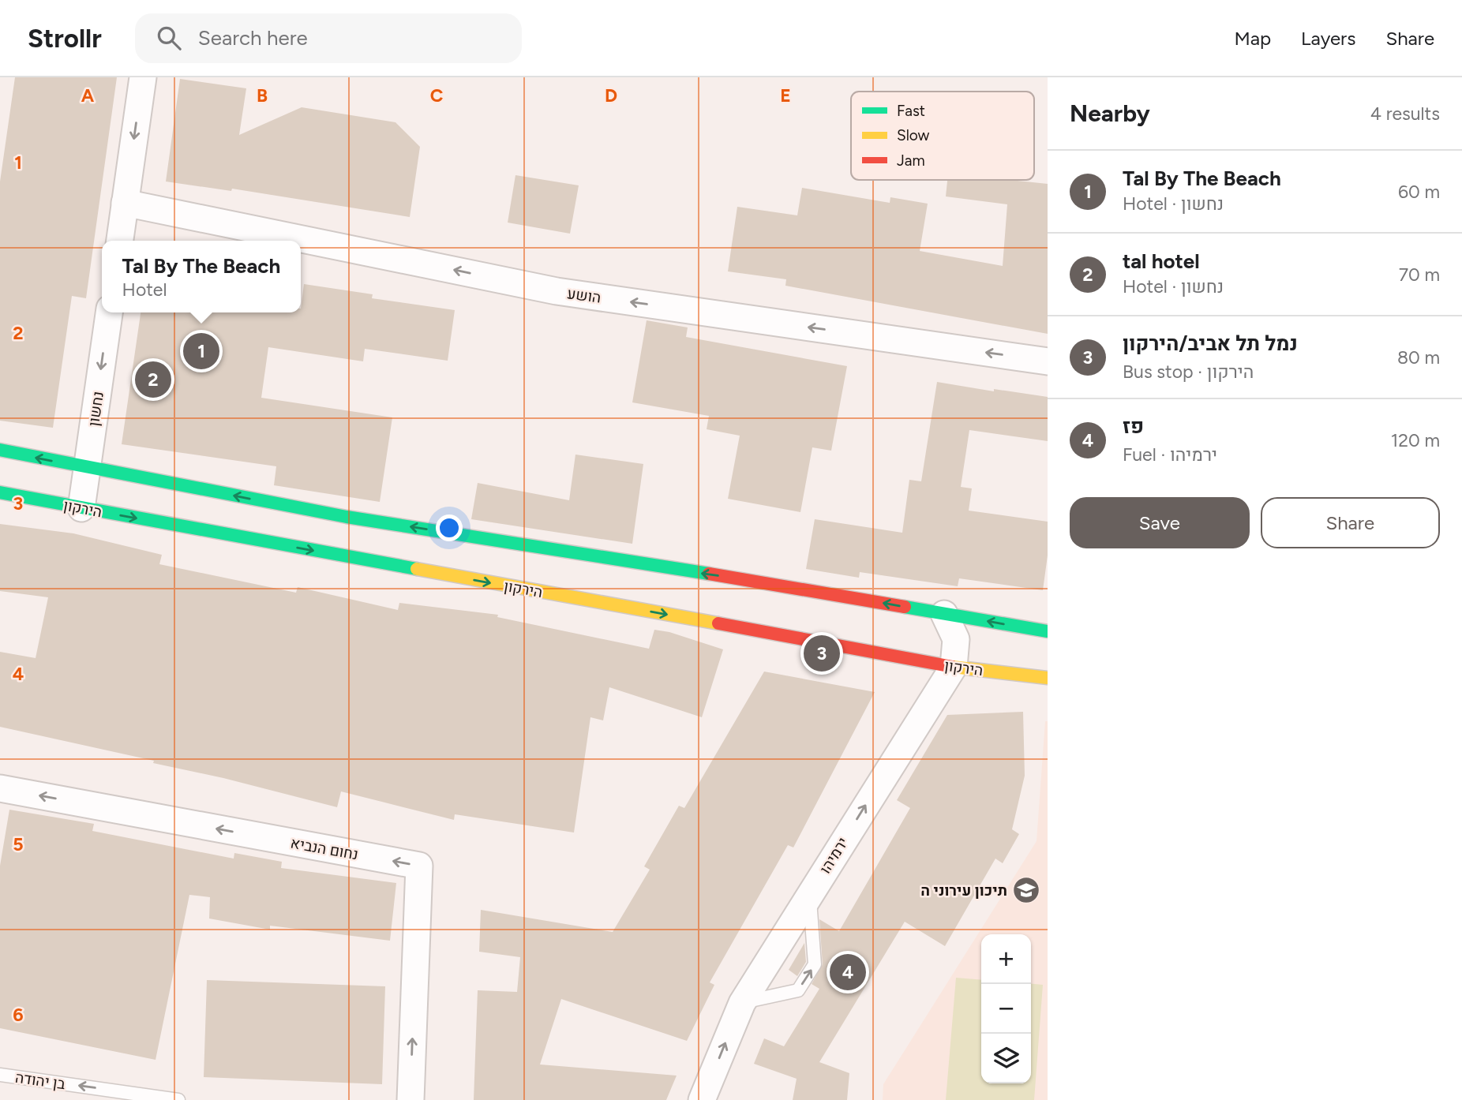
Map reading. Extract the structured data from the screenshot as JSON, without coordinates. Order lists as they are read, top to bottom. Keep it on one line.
{"streets":{"main road":["הירקון"],"street":["הושע","נחשון","נחום הנביא","ירמיהו"],"lane":["בן יהודה"]},"crossings":[["נחשון","הירקון"],["הירקון","ירמיהו"]],"one_way":["הושע","נחשון","ירמיהו","בן יהודה"],"places":{"school or university":["תיכון עירוני ה"]},"legend":["Fast","Slow","Jam"],"page":{"header":"Strollr","search":"Search here","nav":["Map","Layers","Share"],"heading":["Nearby","4 results"],"list":[{"mark":"1","name":"Tal By The Beach","note":"Hotel · נחשון","value":"60 m"},{"mark":"2","name":"tal hotel","note":"Hotel · נחשון","value":"70 m"},{"mark":"3","name":"נמל תל אביב/הירקון","note":"Bus stop · הירקון","value":"80 m"},{"mark":"4","name":"פז","note":"Fuel · ירמיהו","value":"120 m"}],"popup":["Tal By The Beach","Hotel"],"pins":["1","2","3","4"],"buttons":["Save","Share"],"map_buttons":["+","−"]},"grid":{"columns":["A","B","C","D","E"],"rows":["1","2","3","4","5","6"]}}
